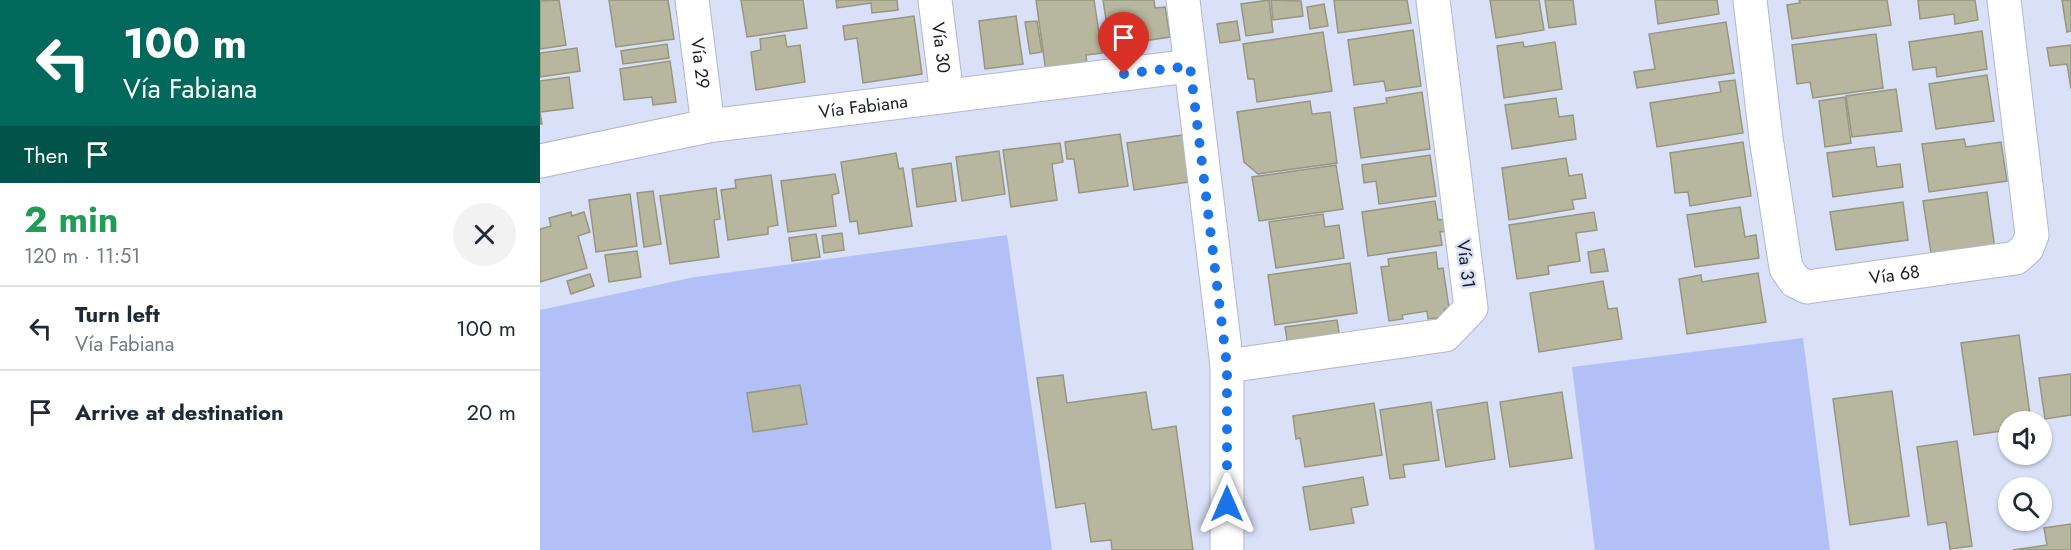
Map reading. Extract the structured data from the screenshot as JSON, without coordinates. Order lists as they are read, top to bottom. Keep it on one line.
{"streets":{"street":["Vía 30","Vía 29","Vía Fabiana","Vía 31","Vía 68"]},"crossings":[["Vía 30","Vía Fabiana"],["Vía 29","Vía Fabiana"]],"page":{"turn":["100 m","Vía Fabiana"],"then":"Then","heading":["2 min","120 m · 11:51"],"list":[{"name":"Turn left","note":"Vía Fabiana","value":"100 m"},{"name":"Arrive at destination","value":"20 m"}]}}
